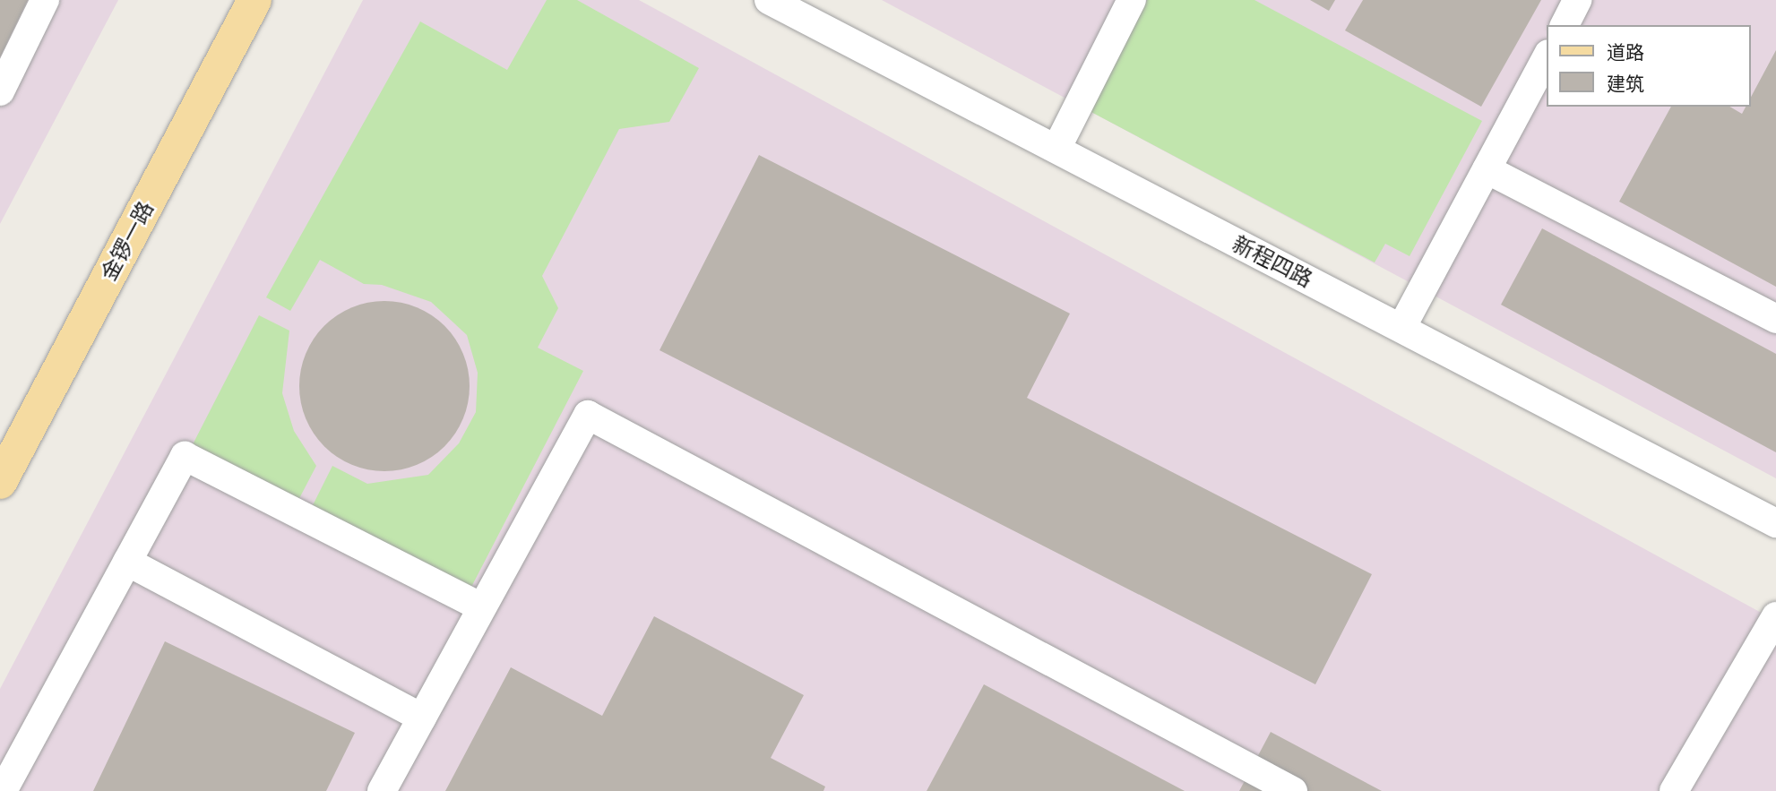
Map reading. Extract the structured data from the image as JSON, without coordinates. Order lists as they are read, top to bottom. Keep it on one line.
{"streets":{"main road":["金锣一路"],"street":["新程四路"]},"legend":["道路","建筑"]}
